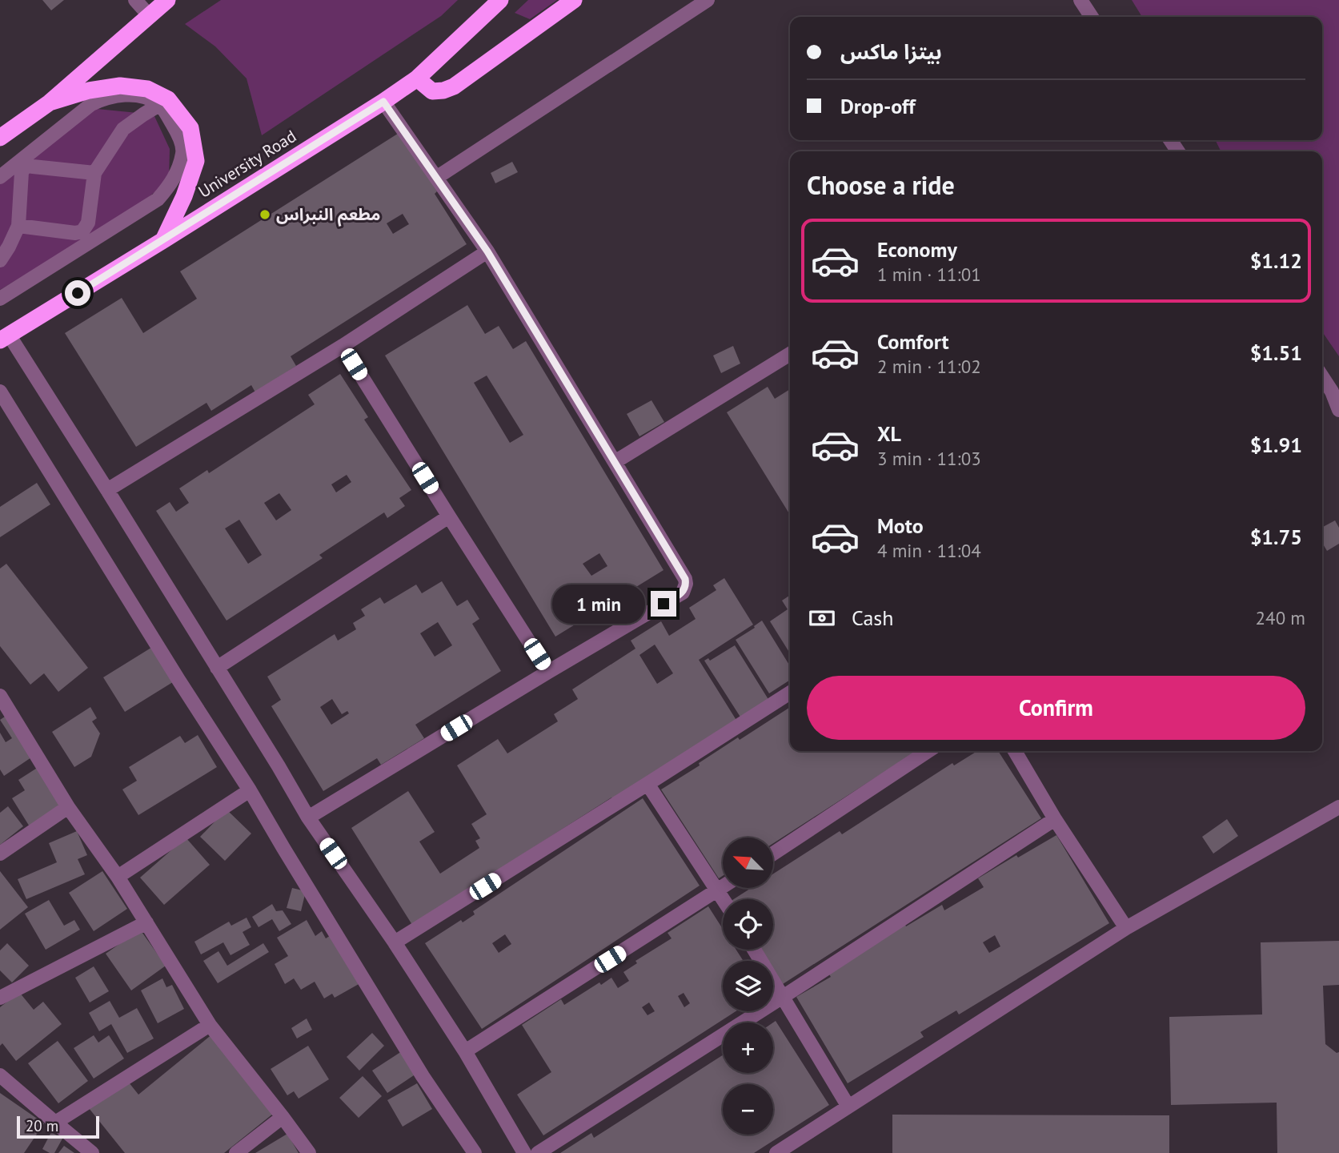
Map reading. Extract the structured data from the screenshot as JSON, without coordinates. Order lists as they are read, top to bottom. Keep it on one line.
{"streets":{"highway":["University Road"]},"places":["مطعم النبراس"],"scale_bar":"20 m","north":"top left","page":{"banner":["بيتزا ماكس","Drop-off"],"heading":"Choose a ride","list":[{"name":"Economy","note":"1 min · 11:01","value":"$1.12"},{"name":"Comfort","note":"2 min · 11:02","value":"$1.51"},{"name":"XL","note":"3 min · 11:03","value":"$1.91"},{"name":"Moto","note":"4 min · 11:04","value":"$1.75"}],"bubble":"1 min","pay":["Cash","240 m"],"buttons":"Confirm","map_buttons":["+","−"],"scale":"20 m"}}
